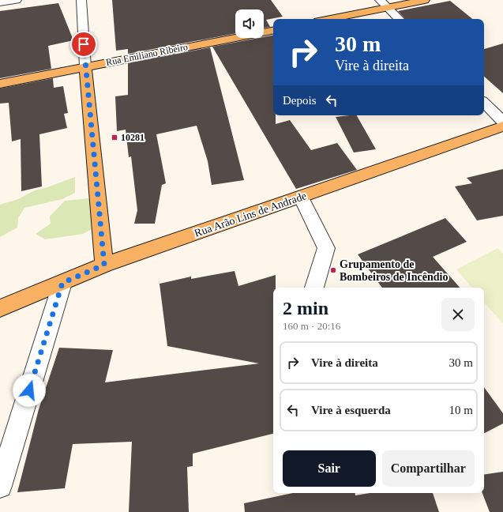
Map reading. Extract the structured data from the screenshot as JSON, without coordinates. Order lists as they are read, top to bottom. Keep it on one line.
{"streets":{"main road":["Rua Emiliano Ribeiro","Rua Arão Lins de Andrade"]},"places":{"transit":["10281"],"other":["Grupamento de Bombeiros de Incêndio"]},"page":{"turn":["30 m","Vire à direita"],"then":"Depois","heading":["2 min","160 m · 20:16"],"list":[{"name":"Vire à direita","value":"30 m"},{"name":"Vire à esquerda","value":"10 m"}],"buttons":["Sair","Compartilhar"]}}
